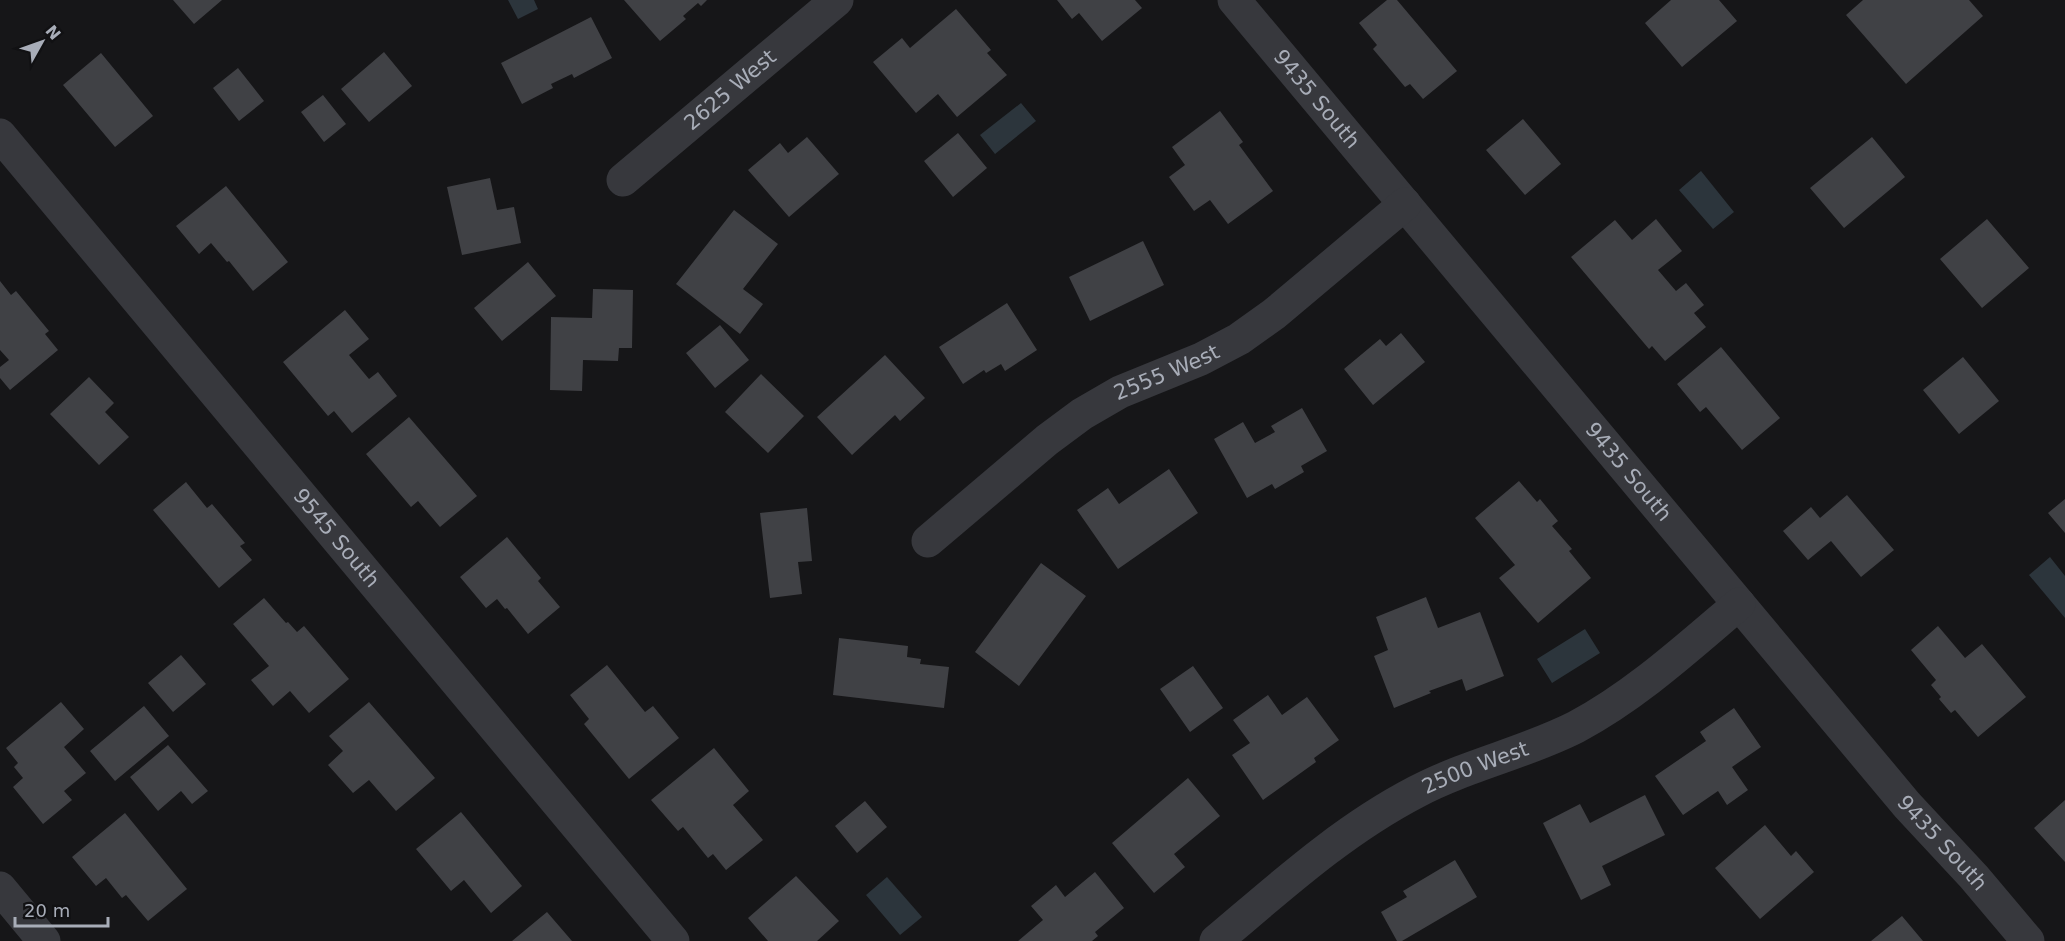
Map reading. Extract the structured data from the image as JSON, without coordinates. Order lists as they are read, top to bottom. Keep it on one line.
{"streets":{"street":["2625 West","9435 South","2555 West","9545 South","2500 West"]},"crossings":[["9435 South","2555 West"],["9435 South","2500 West"]],"scale_bar":"20 m","north":"top right"}
